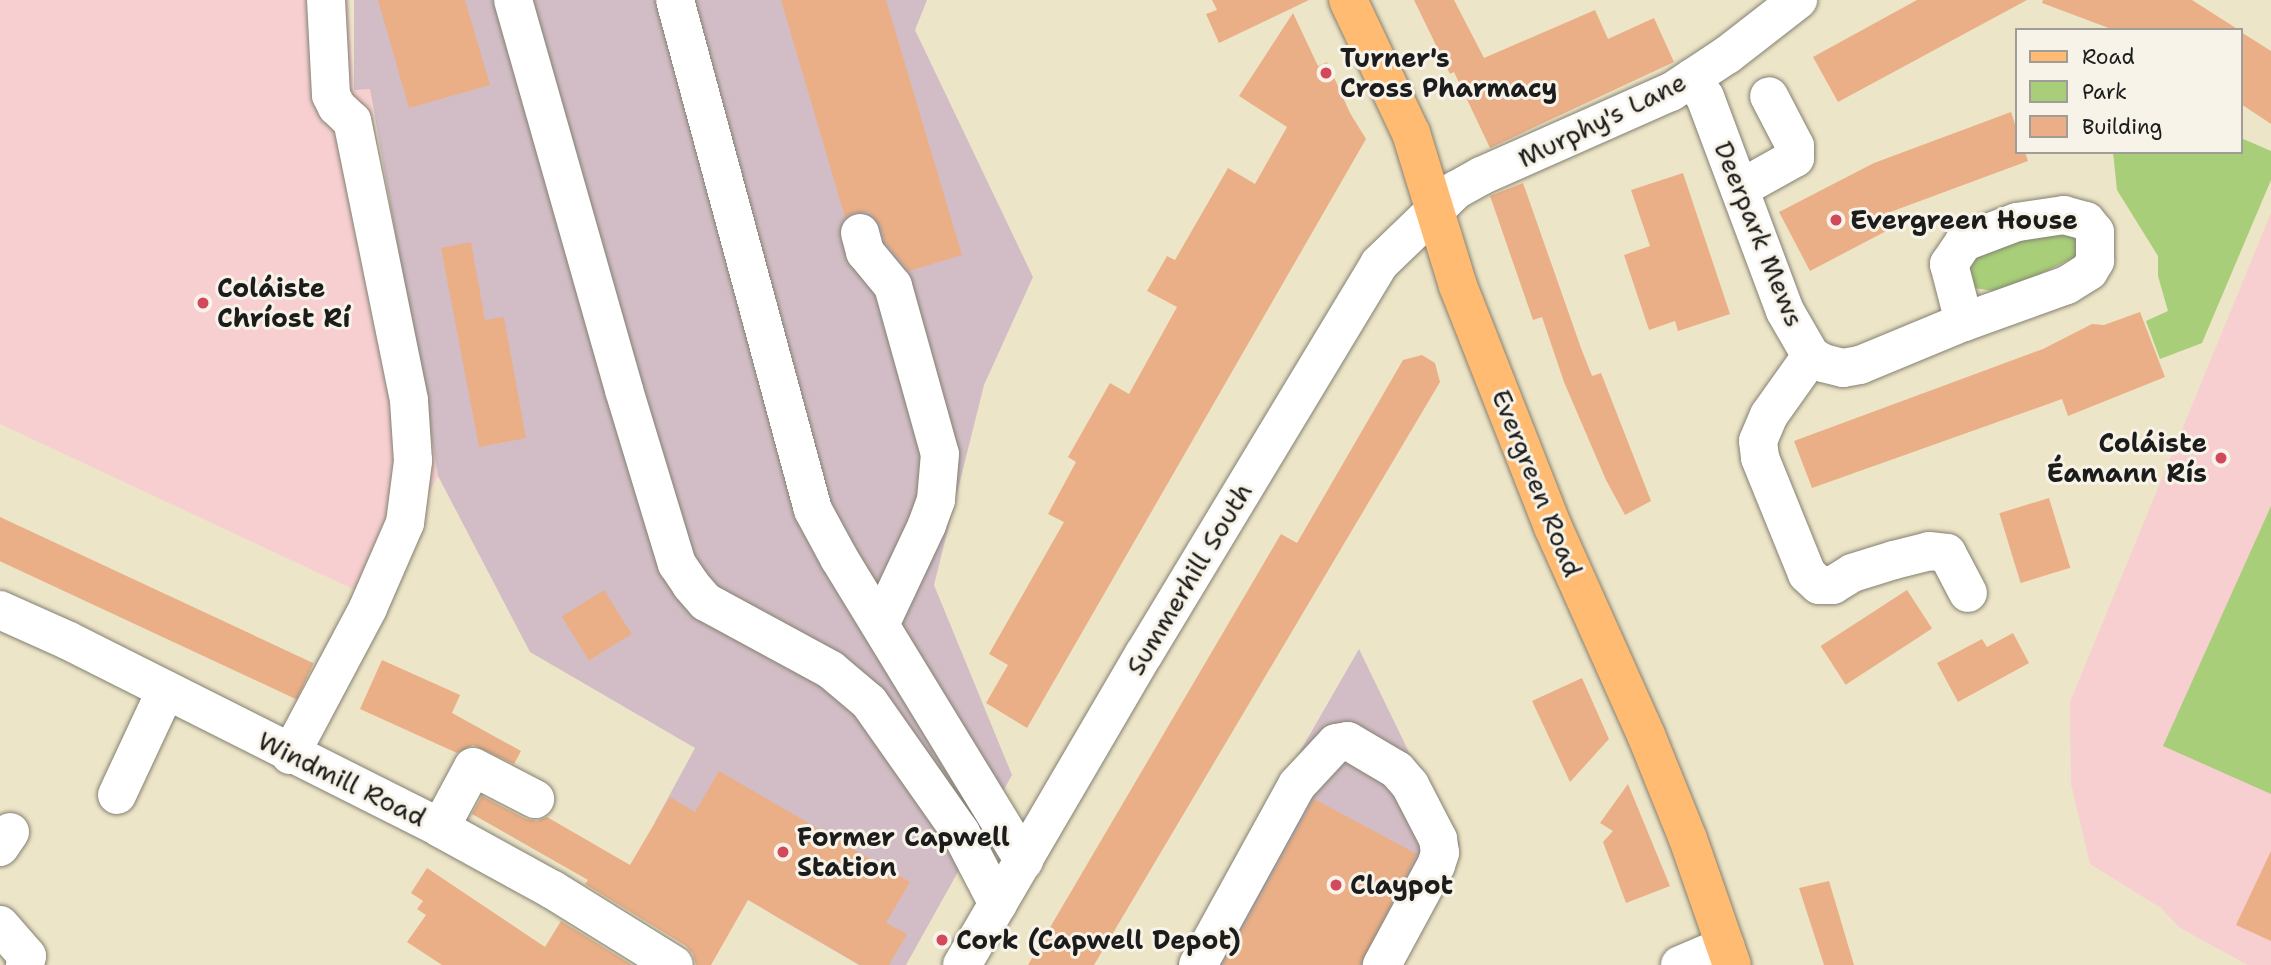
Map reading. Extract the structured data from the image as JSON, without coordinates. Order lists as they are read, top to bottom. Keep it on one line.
{"streets":{"main road":["Evergreen Road"],"street":["Murphy's Lane","Deerpark Mews","Summerhill South","Windmill Road"]},"crossings":[["Murphy's Lane","Deerpark Mews"],["Murphy's Lane","Evergreen Road"],["Murphy's Lane","Summerhill South"],["Evergreen Road","Summerhill South"]],"places":["Turner's Cross Pharmacy","Evergreen House","Coláiste Chríost Rí","Coláiste Éamann Rís","Former Capwell Station","Claypot","Cork (Capwell Depot)"],"legend":["Road","Park","Building"]}
